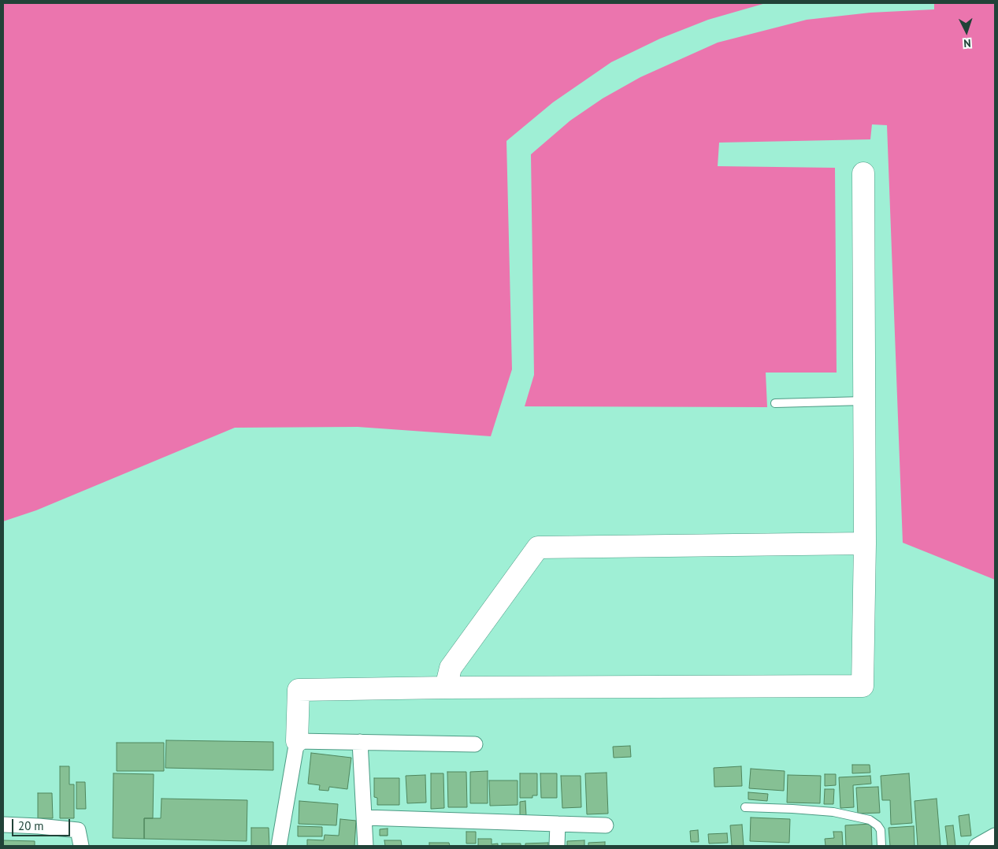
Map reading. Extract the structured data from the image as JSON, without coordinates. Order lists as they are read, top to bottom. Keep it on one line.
{"scale_bar":"20 m","north":"bottom"}
